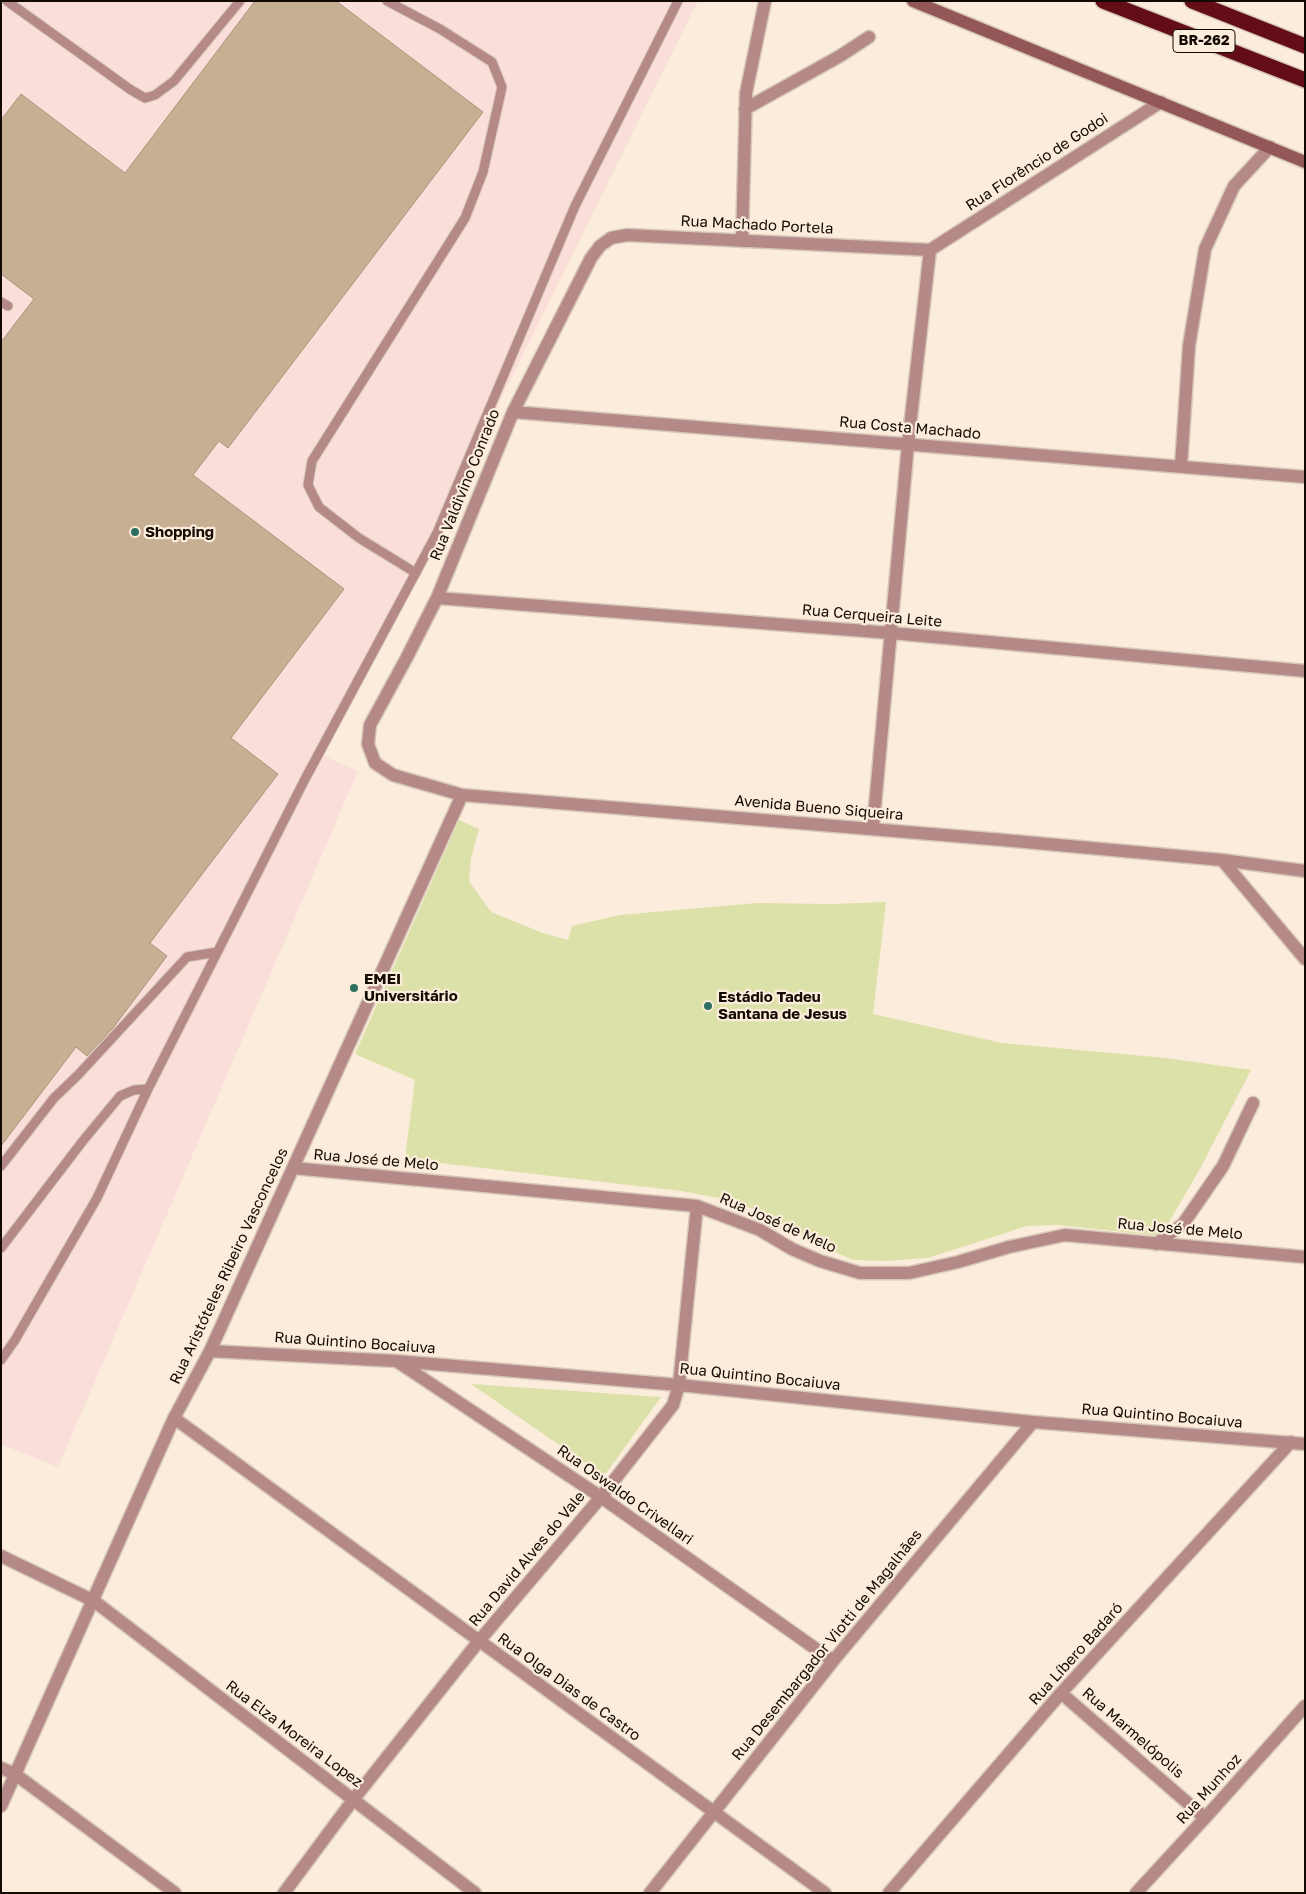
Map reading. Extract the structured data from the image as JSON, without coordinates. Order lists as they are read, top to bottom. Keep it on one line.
{"streets":{"highway":["BR-262"],"street":["Rua Florêncio de Godoi","Rua Machado Portela","Rua Costa Machado","Rua Valdivino Conrado","Rua Cerqueira Leite","Avenida Bueno Siqueira","Rua José de Melo","Rua Aristóteles Ribeiro Vasconcelos","Rua Quintino Bocaiuva","Rua Oswaldo Crivellari","Rua David Alves do Vale","Rua Desembargador Viotti de Magalhães","Rua Líbero Badaró","Rua Olga Dias de Castro","Rua Marmelópolis","Rua Elza Moreira Lopez","Rua Munhoz"]},"crossings":[["Rua Florêncio de Godoi","Rua Machado Portela"],["Rua Machado Portela","Rua Valdivino Conrado"],["Rua Costa Machado","Rua Valdivino Conrado"],["Rua Valdivino Conrado","Rua Cerqueira Leite"],["Rua Valdivino Conrado","Avenida Bueno Siqueira"],["Avenida Bueno Siqueira","Rua Aristóteles Ribeiro Vasconcelos"],["Rua José de Melo","Rua Aristóteles Ribeiro Vasconcelos"],["Rua José de Melo","Rua David Alves do Vale"],["Rua Aristóteles Ribeiro Vasconcelos","Rua Quintino Bocaiuva"],["Rua Aristóteles Ribeiro Vasconcelos","Rua Olga Dias de Castro"],["Rua Aristóteles Ribeiro Vasconcelos","Rua Elza Moreira Lopez"],["Rua Quintino Bocaiuva","Rua Oswaldo Crivellari"],["Rua Quintino Bocaiuva","Rua David Alves do Vale"],["Rua Quintino Bocaiuva","Rua Desembargador Viotti de Magalhães"],["Rua Quintino Bocaiuva","Rua Líbero Badaró"],["Rua Oswaldo Crivellari","Rua David Alves do Vale"],["Rua Oswaldo Crivellari","Rua Desembargador Viotti de Magalhães"],["Rua David Alves do Vale","Rua Olga Dias de Castro"],["Rua David Alves do Vale","Rua Elza Moreira Lopez"],["Rua Desembargador Viotti de Magalhães","Rua Olga Dias de Castro"],["Rua Líbero Badaró","Rua Marmelópolis"],["Rua Marmelópolis","Rua Munhoz"]],"places":["Shopping","EMEI Universitário","Estádio Tadeu Santana de Jesus"]}
